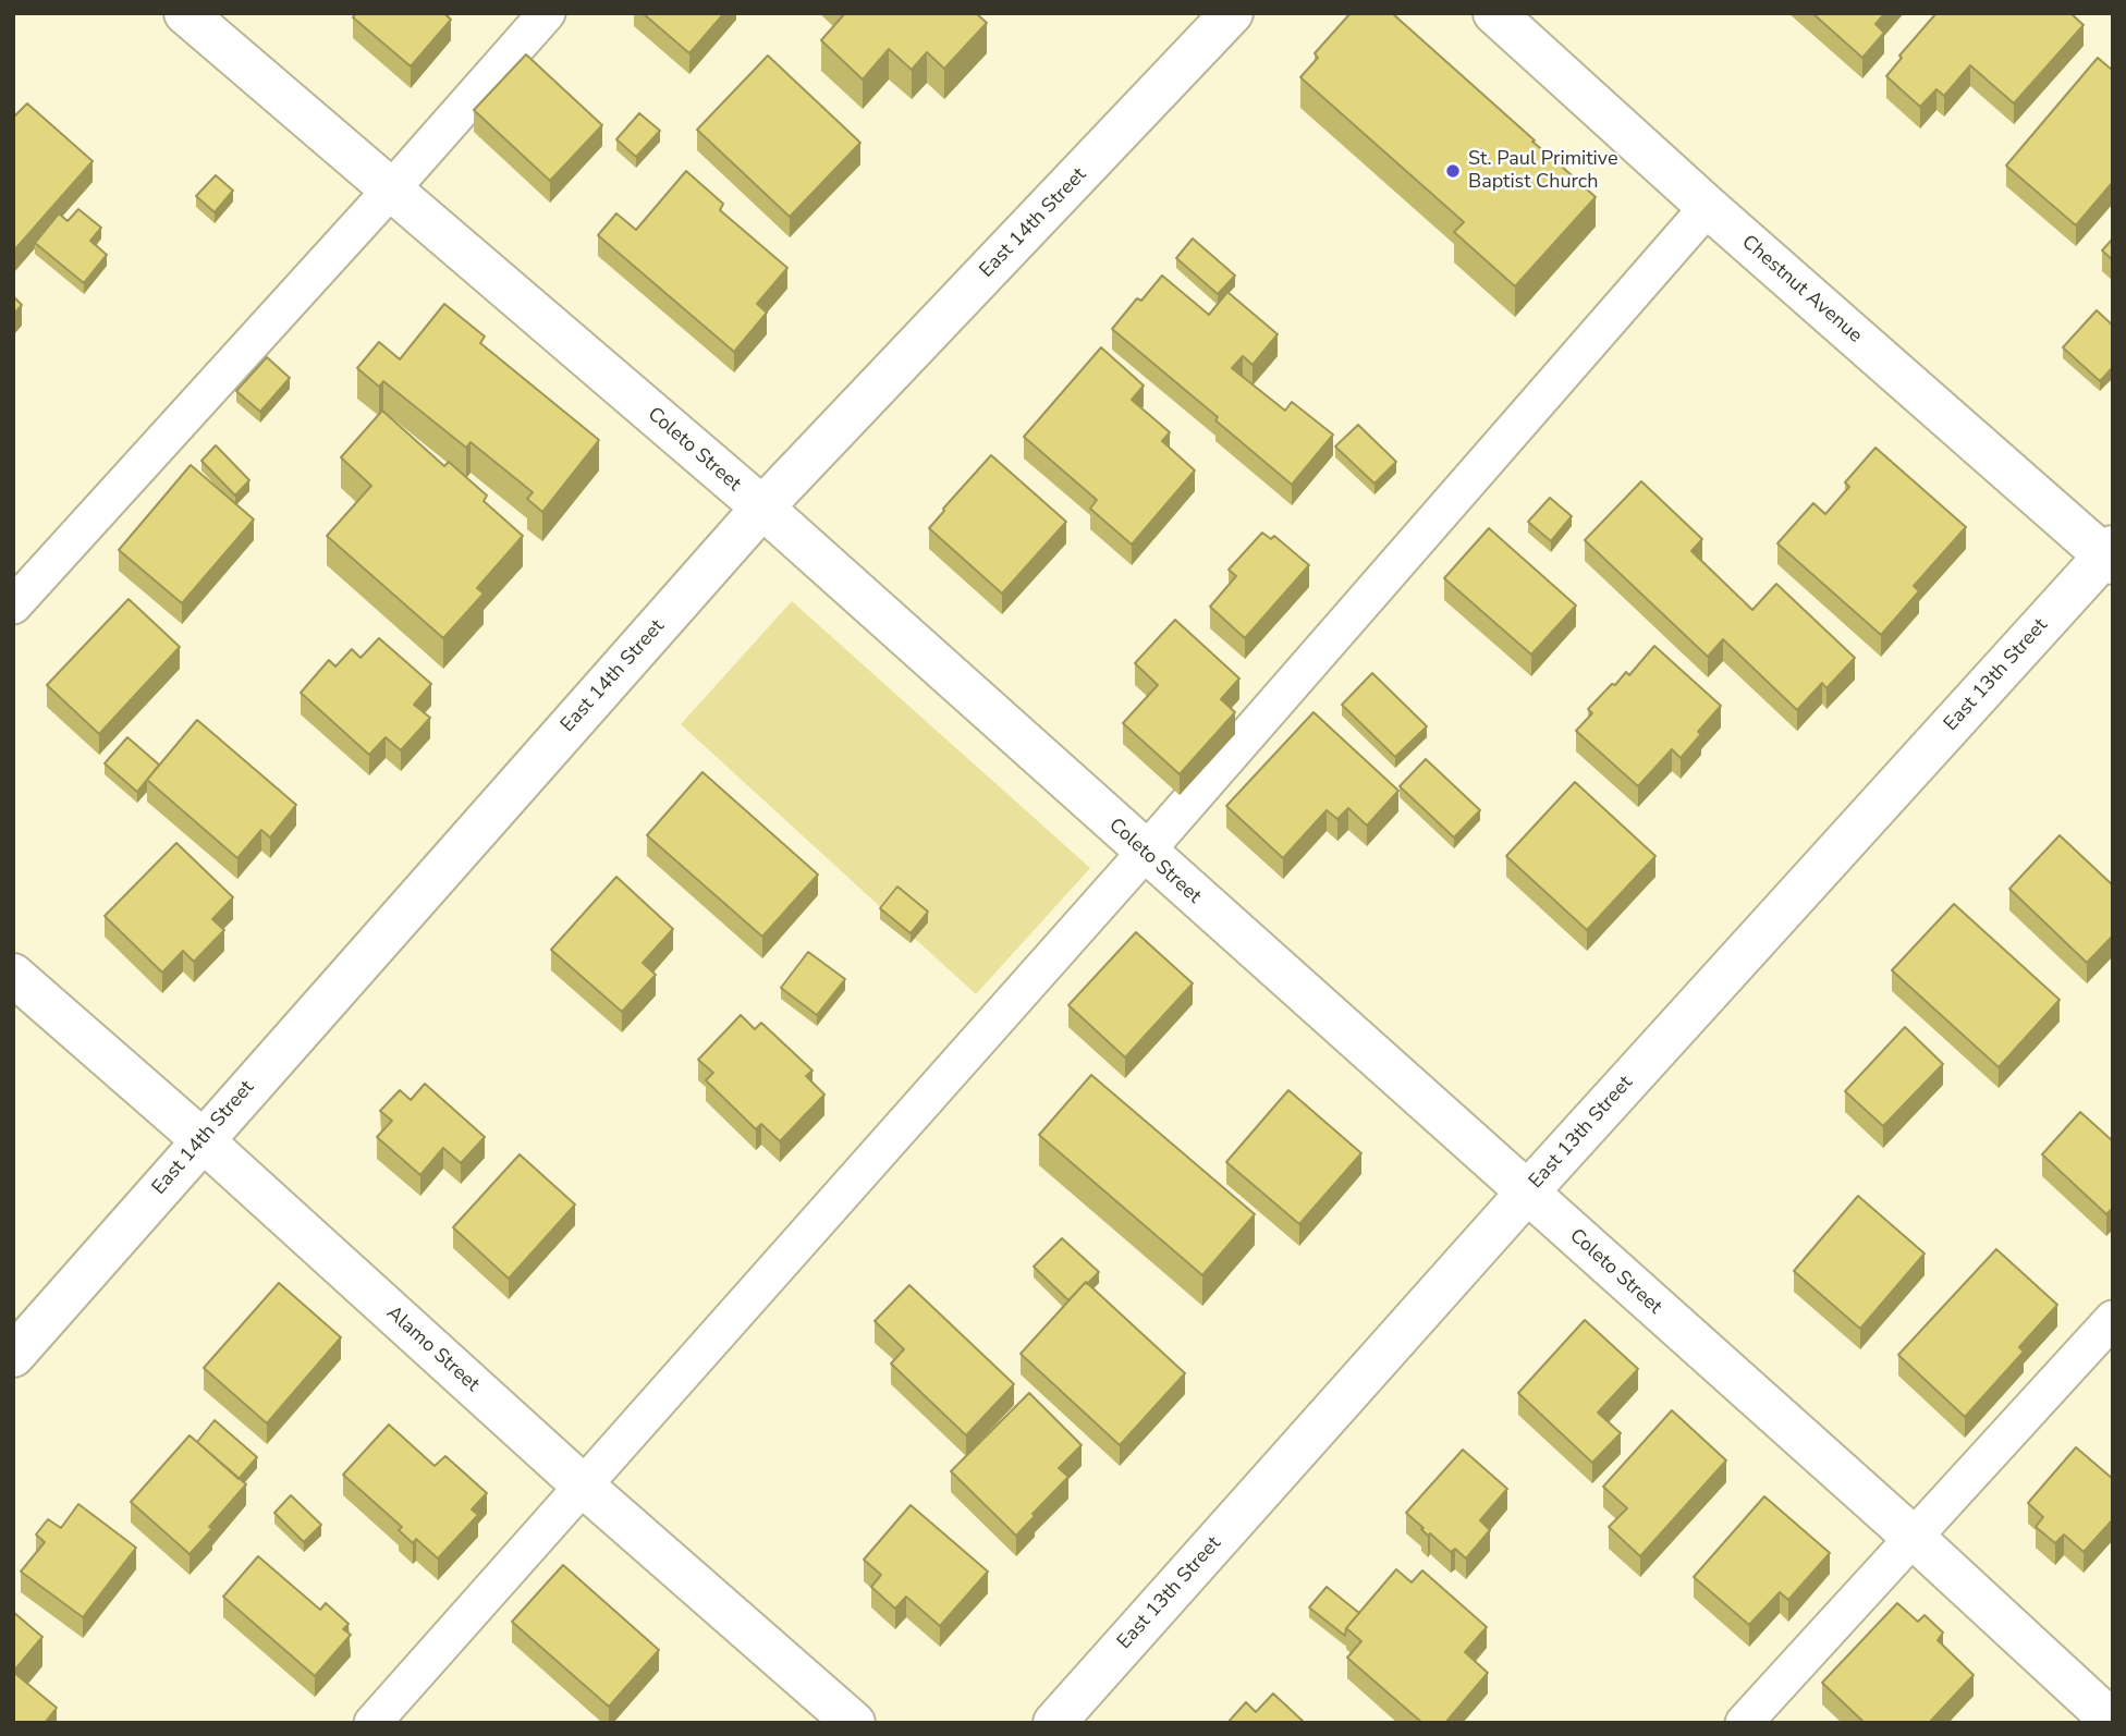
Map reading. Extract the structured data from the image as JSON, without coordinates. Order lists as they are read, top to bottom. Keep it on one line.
{"streets":{"street":["East 14th Street","Chestnut Avenue","Coleto Street","East 13th Street","Alamo Street"]},"crossings":[["East 14th Street","Coleto Street"],["East 14th Street","Alamo Street"],["Chestnut Avenue","East 13th Street"],["Coleto Street","East 13th Street"]],"places":["St. Paul Primitive Baptist Church"]}
